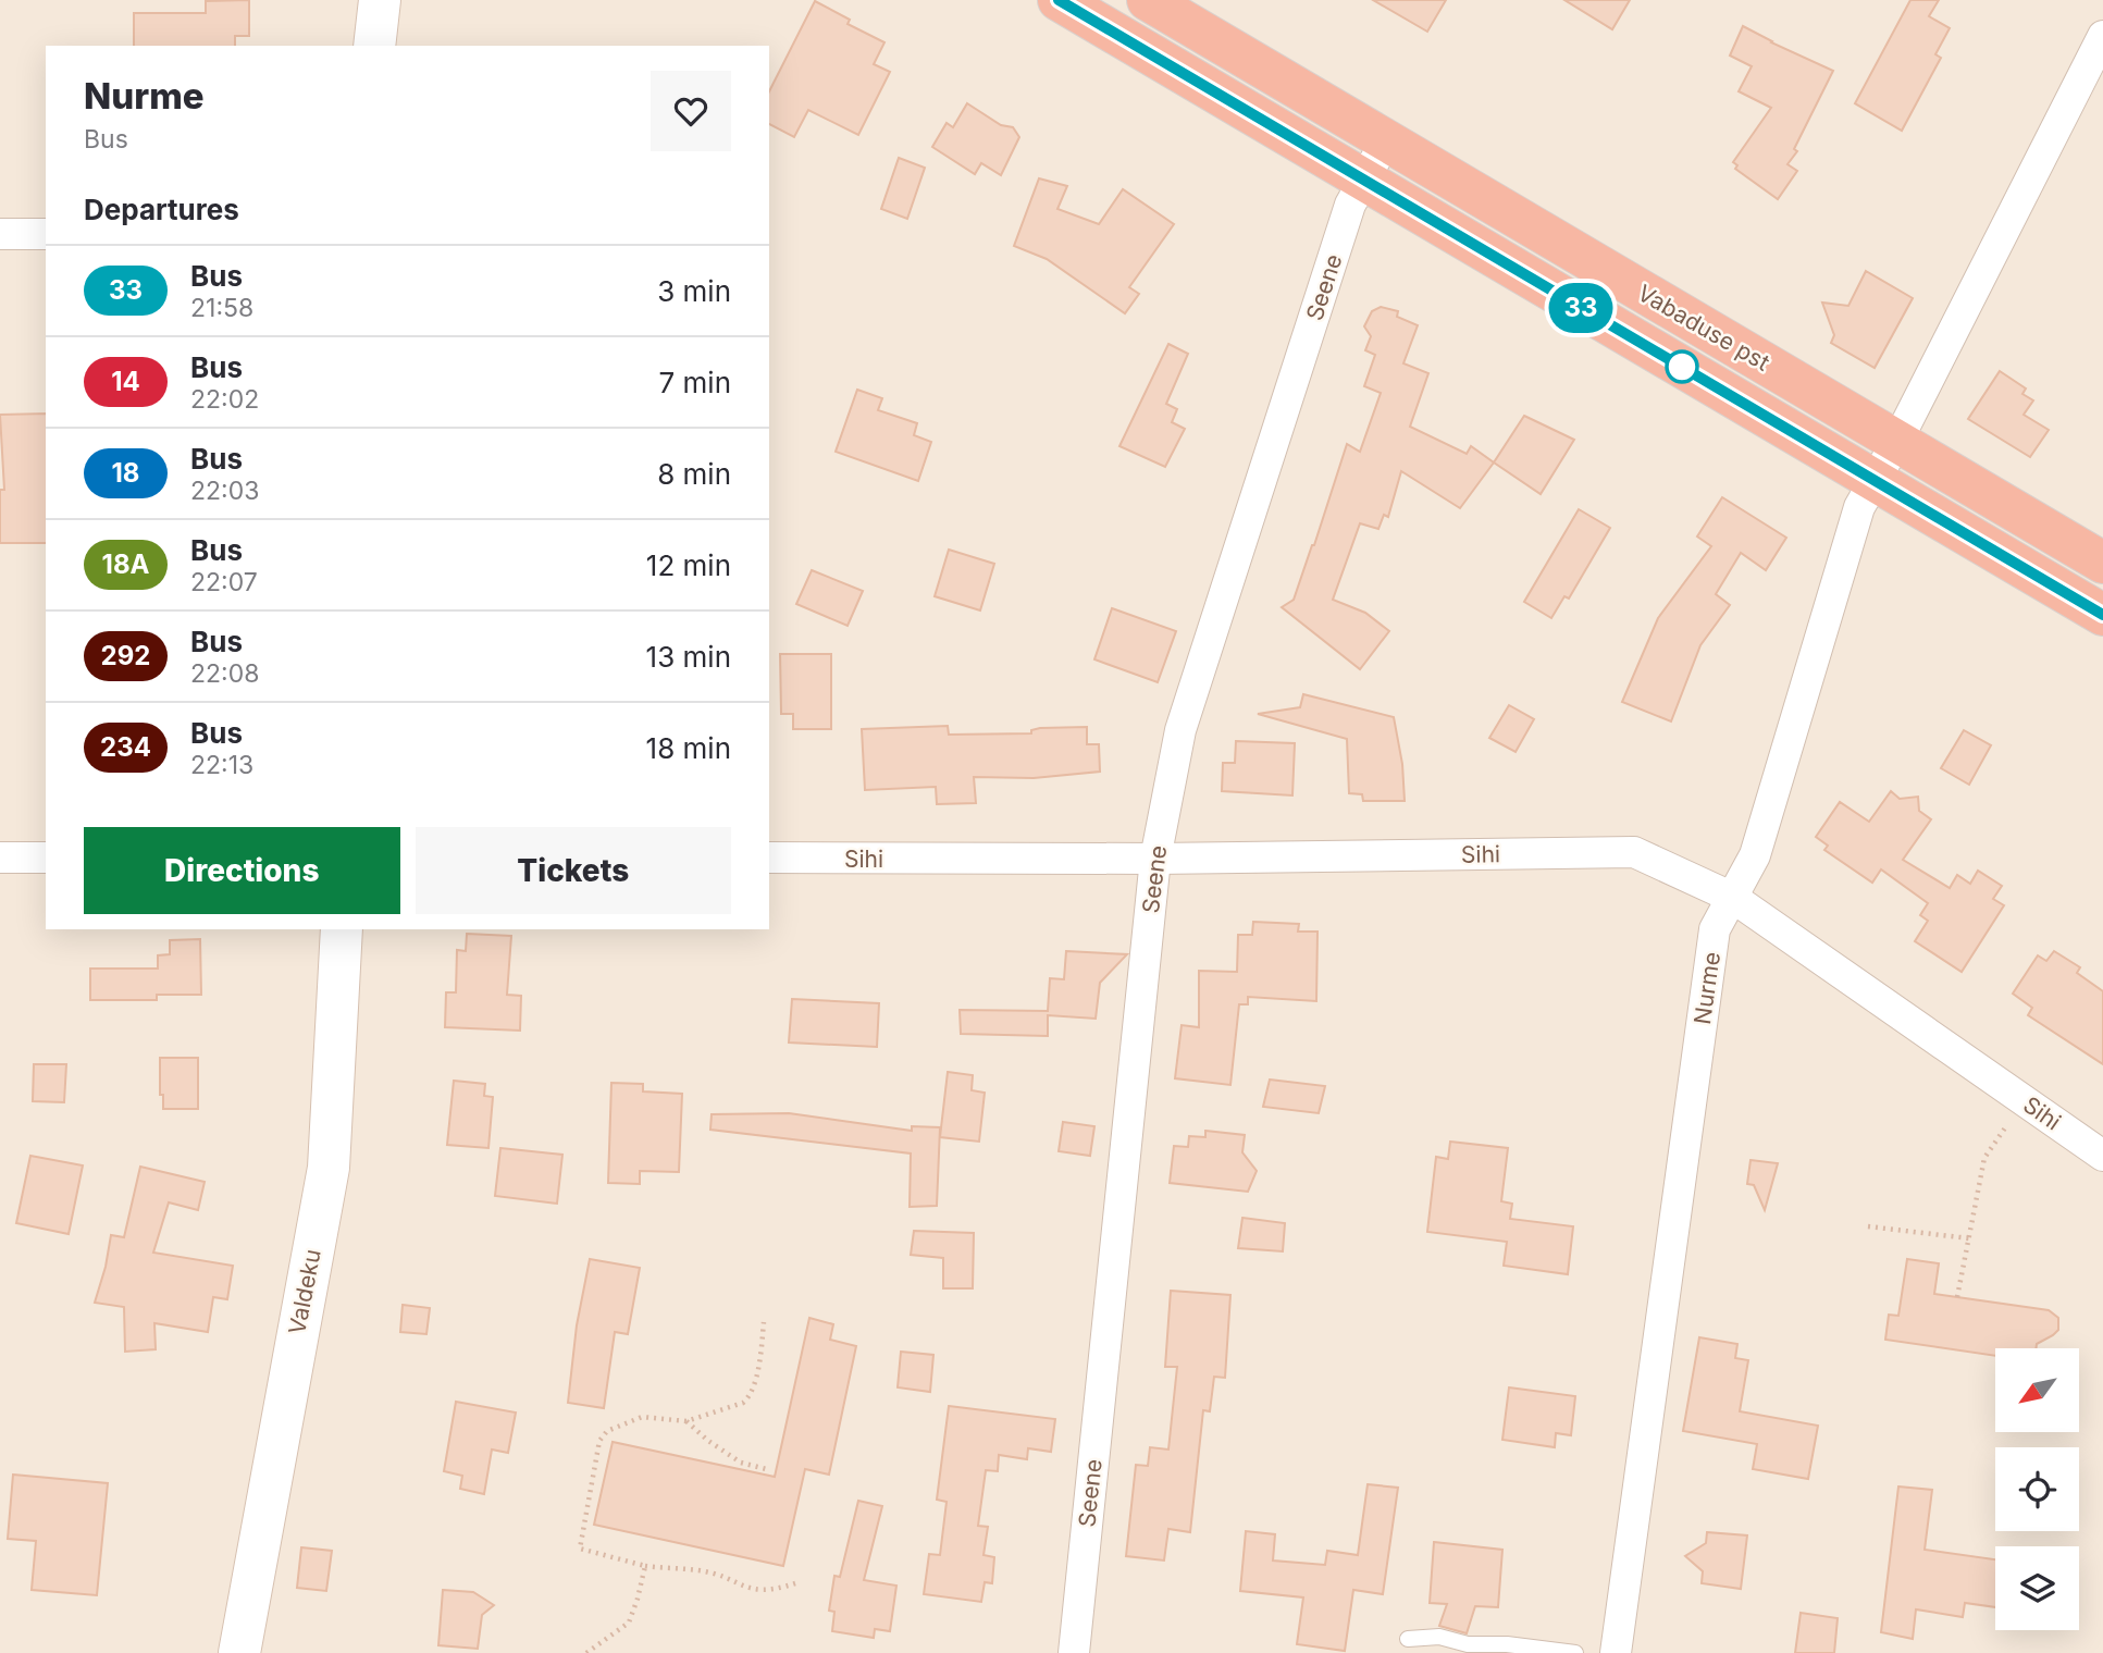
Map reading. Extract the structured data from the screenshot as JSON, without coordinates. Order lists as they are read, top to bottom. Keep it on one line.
{"streets":{"highway":["Vabaduse pst"],"street":["Seene","Sihi","Nurme","Valdeku"]},"crossings":[["Seene","Vabaduse pst"],["Seene","Sihi"],["Vabaduse pst","Nurme"],["Sihi","Nurme"]],"lines":["bus line 33"],"north":"bottom left","page":{"on_map":"33","heading":[["Nurme","Bus"],"Departures"],"list":[{"mark":"33","name":"Bus","note":"21:58","value":"3 min"},{"mark":"14","name":"Bus","note":"22:02","value":"7 min"},{"mark":"18","name":"Bus","note":"22:03","value":"8 min"},{"mark":"18A","name":"Bus","note":"22:07","value":"12 min"},{"mark":"292","name":"Bus","note":"22:08","value":"13 min"},{"mark":"234","name":"Bus","note":"22:13","value":"18 min"}],"buttons":["Directions","Tickets"]}}
